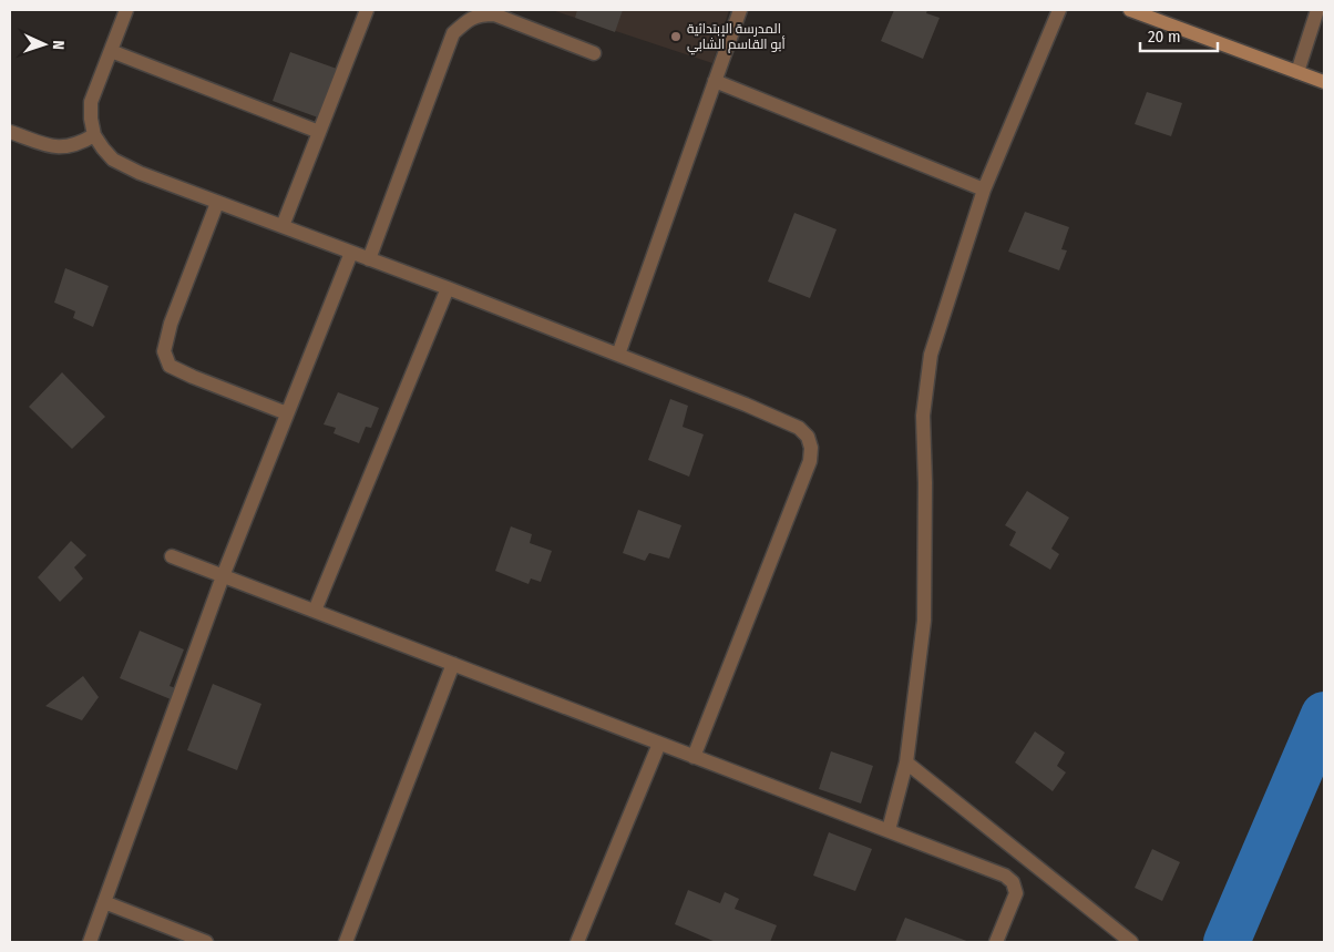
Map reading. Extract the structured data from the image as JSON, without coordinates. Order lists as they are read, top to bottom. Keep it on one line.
{"places":["المدرسة الإبتدائية أبو القاسم الشابي"],"scale_bar":"20 m","north":"right"}
